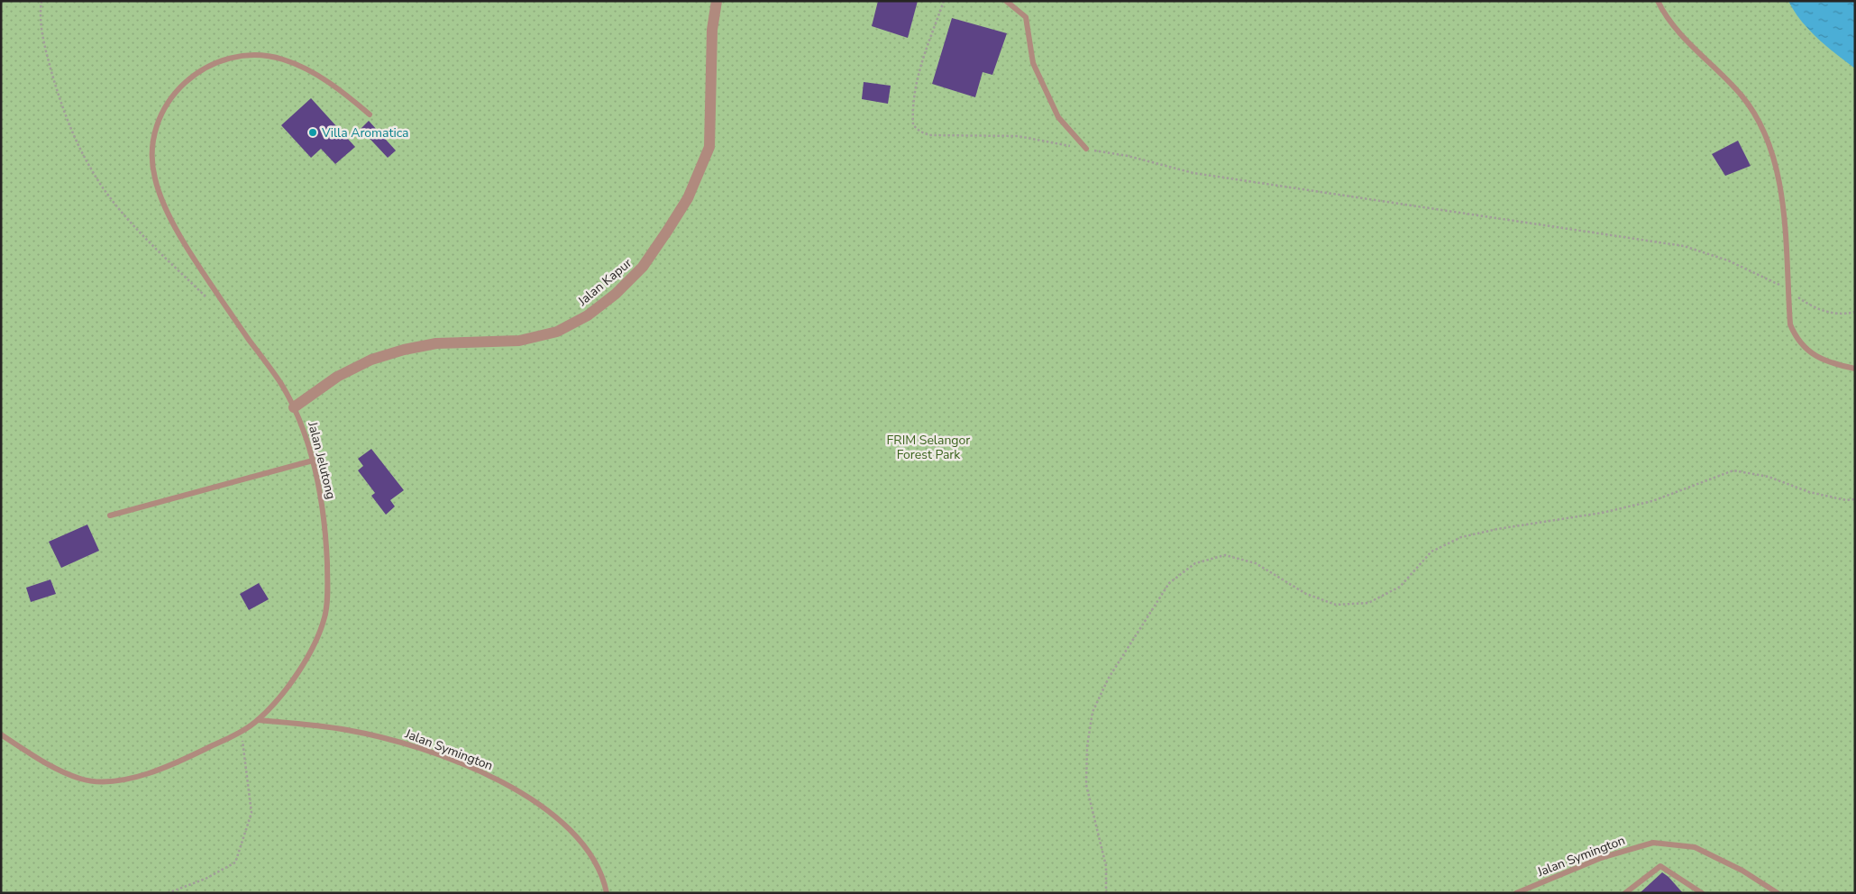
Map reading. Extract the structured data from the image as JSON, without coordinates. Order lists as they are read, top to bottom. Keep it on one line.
{"streets":{"street":["Jalan Kapur"],"lane":["Jalan Jelutong","Jalan Symington"]},"crossings":[["Jalan Kapur","Jalan Jelutong"],["Jalan Jelutong","Jalan Symington"]],"parks":["FRIM Selangor Forest Park"],"places":["Villa Aromatica"]}
